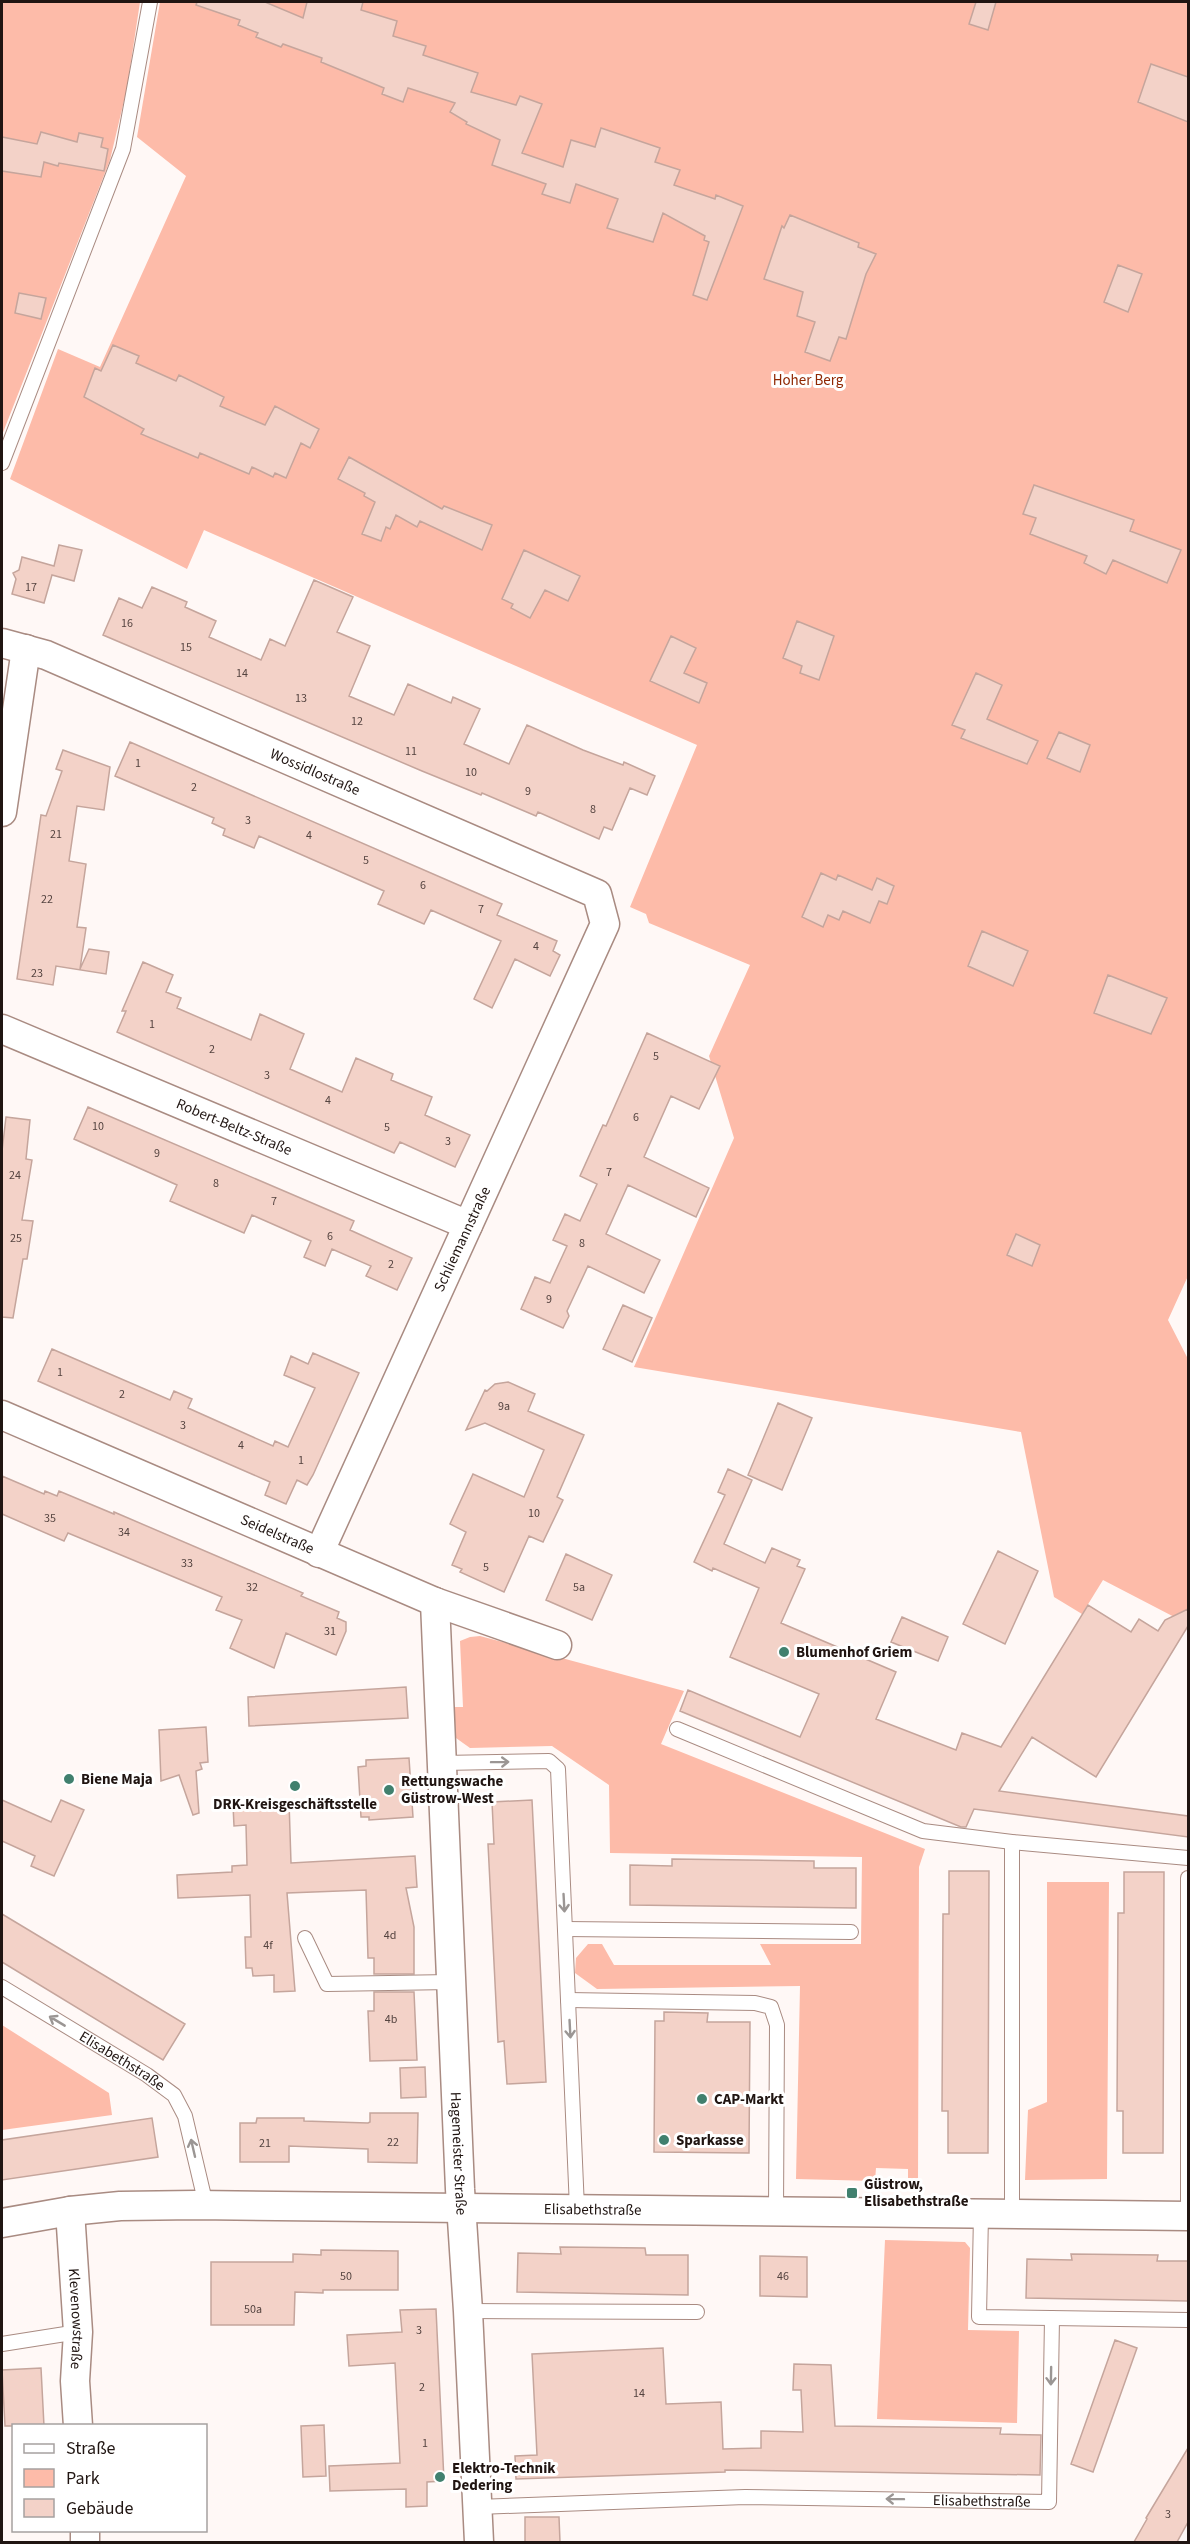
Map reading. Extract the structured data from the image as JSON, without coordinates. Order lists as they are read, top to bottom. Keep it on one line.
{"streets":{"street":["Wossidlostraße","Robert-Beltz-Straße","Schliemannstraße","Seidelstraße","Elisabethstraße","Hagemeister Straße","Klevenowstraße"]},"crossings":[["Wossidlostraße","Schliemannstraße"],["Robert-Beltz-Straße","Schliemannstraße"],["Schliemannstraße","Seidelstraße"],["Seidelstraße","Hagemeister Straße"],["Elisabethstraße","Hagemeister Straße"],["Elisabethstraße","Klevenowstraße"]],"parks":["Hoher Berg"],"places":{"other":["Blumenhof Griem","Biene Maja","DRK-Kreisgeschäftsstelle","Rettungswache Güstrow-West","CAP-Markt","Sparkasse","Elektro-Technik Dedering"],"transit":["Güstrow, Elisabethstraße"]},"house_numbers":["17","16","15","14","13","12","11","1","10","2","9","8","3","21","4","5","6","22","7","4","23","1","2","5","3","4","6","10","5","3","9","7","24","8","7","6","25","8","2","9","1","2","9a","3","4","1","10","35","34","33","5","32","5a","31","4d","4f","4b","22","21","50","46","50a","3","2","14","1","3"],"legend":["Straße","Park","Gebäude"]}
